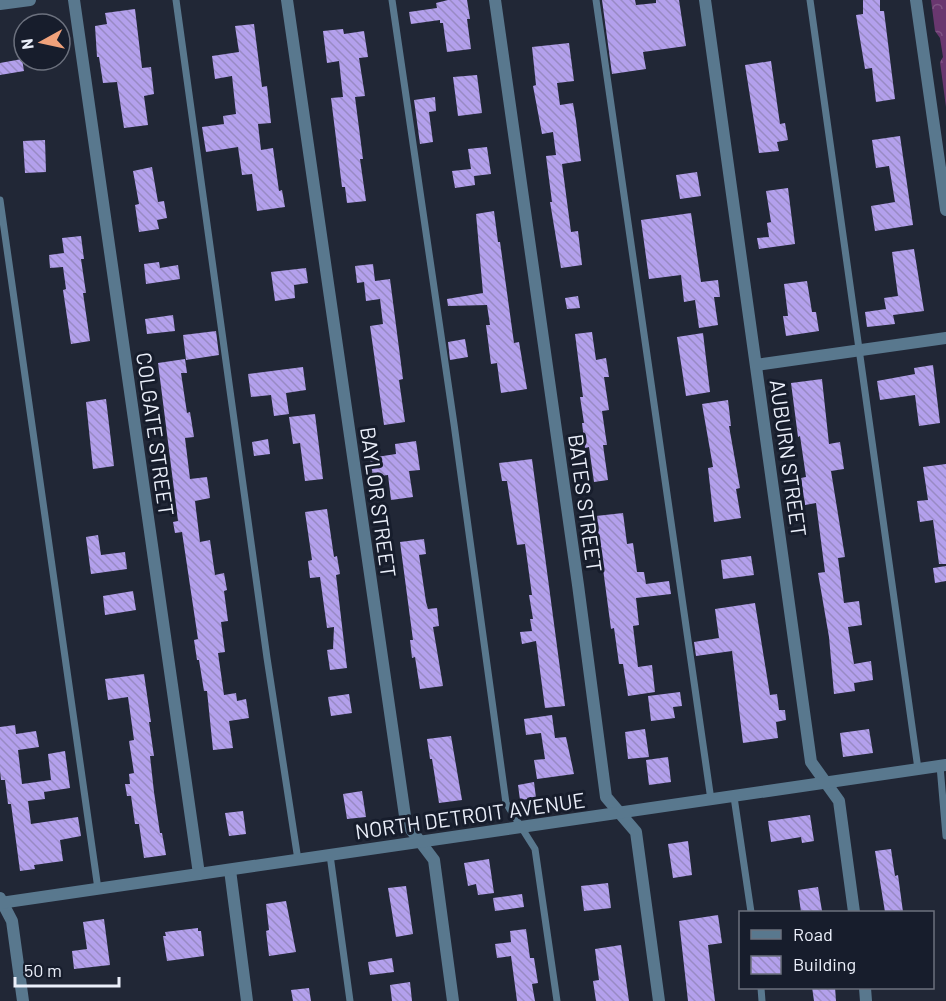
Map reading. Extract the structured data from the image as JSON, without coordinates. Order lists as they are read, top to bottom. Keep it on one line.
{"streets":{"street":["COLGATE STREET","AUBURN STREET","BAYLOR STREET","BATES STREET","NORTH DETROIT AVENUE"]},"crossings":[["COLGATE STREET","NORTH DETROIT AVENUE"],["AUBURN STREET","NORTH DETROIT AVENUE"],["BAYLOR STREET","NORTH DETROIT AVENUE"],["BATES STREET","NORTH DETROIT AVENUE"]],"legend":["Road","Building"],"scale_bar":"50 m","north":"left"}
